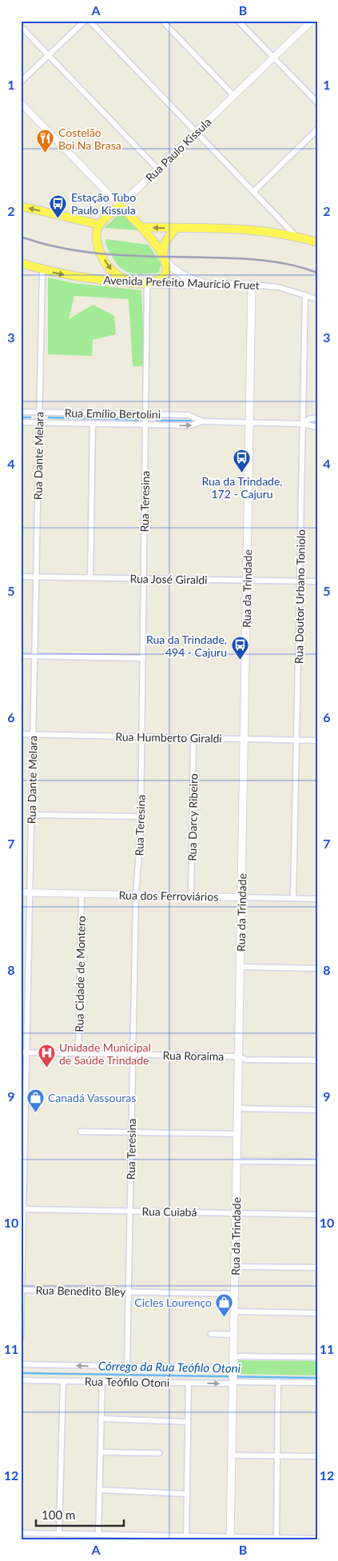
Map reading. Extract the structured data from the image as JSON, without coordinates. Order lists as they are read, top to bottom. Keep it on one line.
{"streets":{"main road":["Rua Paulo Kissula","Avenida Prefeito Maurício Fruet","Rua da Trindade"],"street":["Rua Emílio Bertolini","Rua Dante Melara","Rua Teresina","Rua José Giraldi","Rua Doutor Urbano Toniolo","Rua Humberto Giraldi","Rua Darcy Ribeiro","Rua dos Ferroviários","Rua Cidade de Montero","Rua Roraima","Rua Cuiabá","Rua Benedito Bley","Rua Teófilo Otoni"]},"crossings":[["Avenida Prefeito Maurício Fruet","Rua Dante Melara"],["Avenida Prefeito Maurício Fruet","Rua Teresina"],["Avenida Prefeito Maurício Fruet","Rua da Trindade"],["Avenida Prefeito Maurício Fruet","Rua Doutor Urbano Toniolo"],["Rua Emílio Bertolini","Rua Dante Melara"],["Rua Emílio Bertolini","Rua Teresina"],["Rua Emílio Bertolini","Rua da Trindade"],["Rua Emílio Bertolini","Rua Doutor Urbano Toniolo"],["Rua Dante Melara","Rua José Giraldi"],["Rua Dante Melara","Rua Humberto Giraldi"],["Rua Dante Melara","Rua dos Ferroviários"],["Rua Dante Melara","Rua Roraima"],["Rua Dante Melara","Rua Cuiabá"],["Rua Dante Melara","Rua Benedito Bley"],["Rua Teresina","Rua José Giraldi"],["Rua Teresina","Rua Humberto Giraldi"],["Rua Teresina","Rua dos Ferroviários"],["Rua Teresina","Rua Roraima"],["Rua Teresina","Rua Cuiabá"],["Rua Teresina","Rua Benedito Bley"],["Rua Teresina","Rua Teófilo Otoni"],["Rua José Giraldi","Rua da Trindade"],["Rua José Giraldi","Rua Doutor Urbano Toniolo"],["Rua da Trindade","Rua Humberto Giraldi"],["Rua da Trindade","Rua dos Ferroviários"],["Rua da Trindade","Rua Roraima"],["Rua da Trindade","Rua Cuiabá"],["Rua da Trindade","Rua Benedito Bley"],["Rua da Trindade","Rua Teófilo Otoni"],["Rua Doutor Urbano Toniolo","Rua Humberto Giraldi"],["Rua Doutor Urbano Toniolo","Rua dos Ferroviários"],["Rua Humberto Giraldi","Rua Darcy Ribeiro"],["Rua Darcy Ribeiro","Rua dos Ferroviários"],["Rua dos Ferroviários","Rua Cidade de Montero"],["Rua Cidade de Montero","Rua Roraima"]],"water":["Córrego da Rua Teófilo Otoni"],"places":{"restaurant":["Costelão Boi Na Brasa"],"bus stop":["Estação Tubo Paulo Kissula","Rua da Trindade, 172 - Cajuru","Rua da Trindade, 494 - Cajuru"],"hospital":["Unidade Municipal de Saúde Trindade"],"shop":["Canadá Vassouras","Cicles Lourenço"]},"scale_bar":"100 m","grid":{"columns":["A","B"],"rows":["1","2","3","4","5","6","7","8","9","10","11","12"]}}
